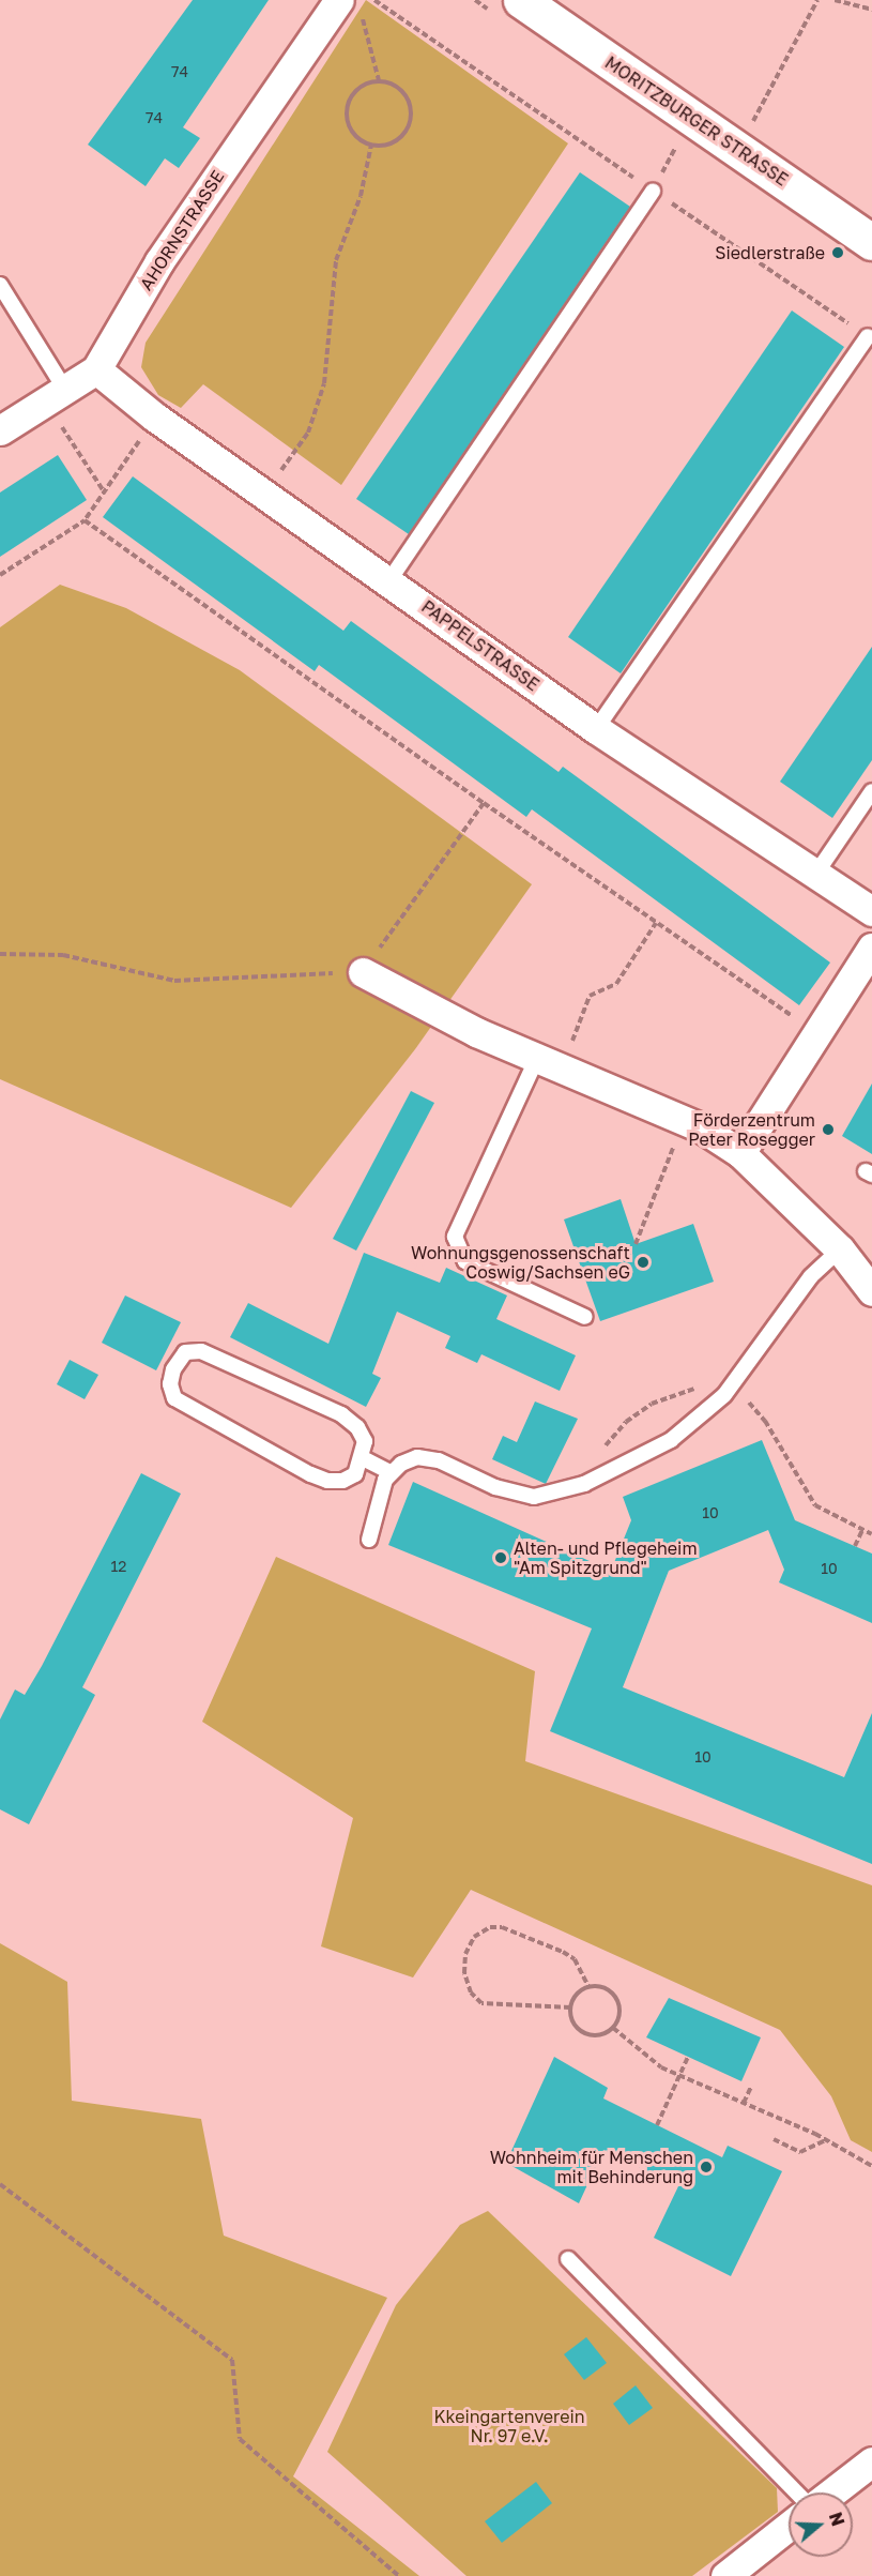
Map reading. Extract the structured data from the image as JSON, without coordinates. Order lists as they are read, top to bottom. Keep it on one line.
{"streets":{"street":["MORITZBURGER STRASSE","AHORNSTRASSE","PAPPELSTRASSE"]},"crossings":[["AHORNSTRASSE","PAPPELSTRASSE"]],"parks":["Kkeingartenverein Nr. 97 e.V."],"places":["Siedlerstraße","Förderzentrum Peter Rosegger","Wohnungsgenossenschaft Coswig/Sachsen eG","Alten- und Pflegeheim \"Am Spitzgrund\"","Wohnheim für Menschen mit Behinderung"],"house_numbers":["74","74","10","12","10","10"],"north":"right"}
